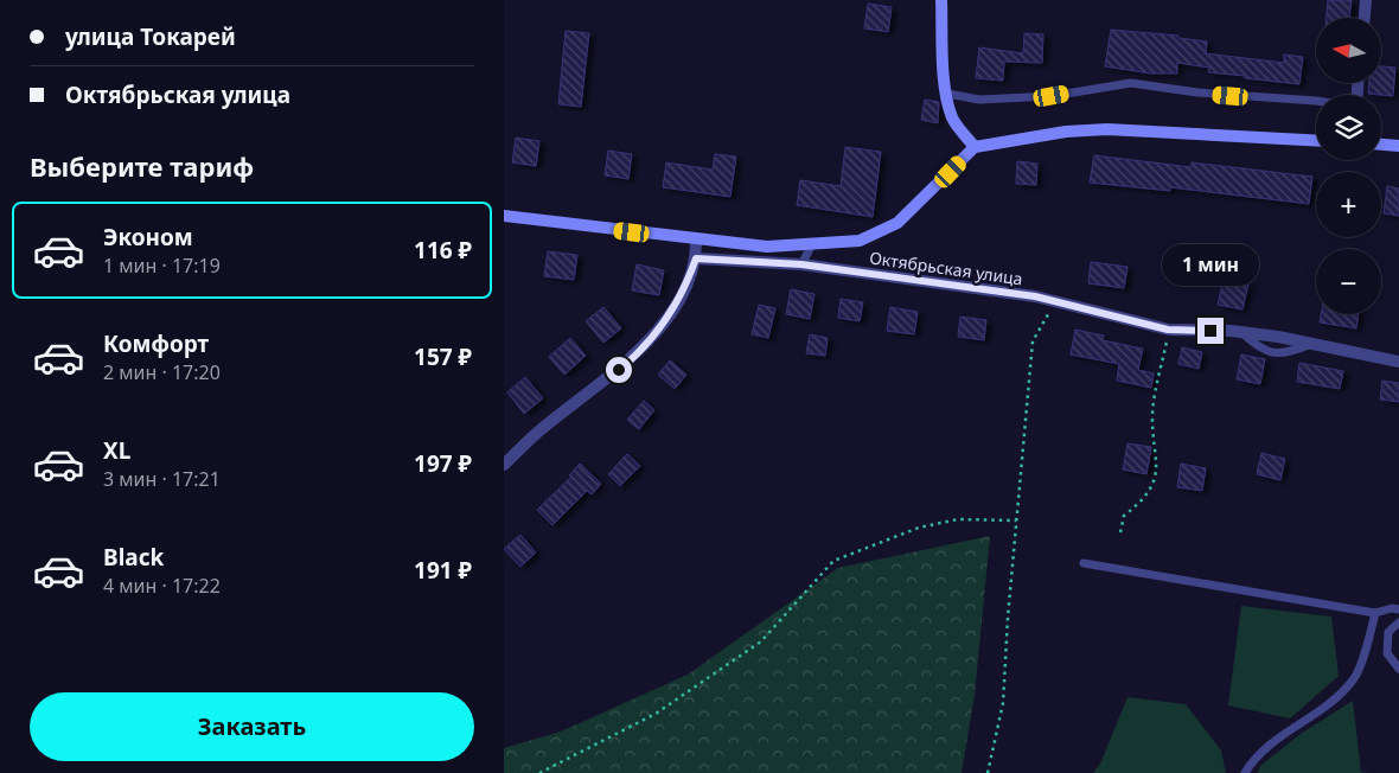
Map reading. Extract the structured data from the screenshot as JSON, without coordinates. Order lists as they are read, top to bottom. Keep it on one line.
{"streets":{"street":["Октябрьская улица"]},"north":"left","page":{"banner":["улица Токарей","Октябрьская улица"],"map_buttons":["+","−"],"heading":"Выберите тариф","list":[{"name":"Эконом","note":"1 мин · 17:19","value":"116 ₽"},{"name":"Комфорт","note":"2 мин · 17:20","value":"157 ₽"},{"name":"XL","note":"3 мин · 17:21","value":"197 ₽"},{"name":"Black","note":"4 мин · 17:22","value":"191 ₽"}],"bubble":"1 мин","buttons":"Заказать"}}
